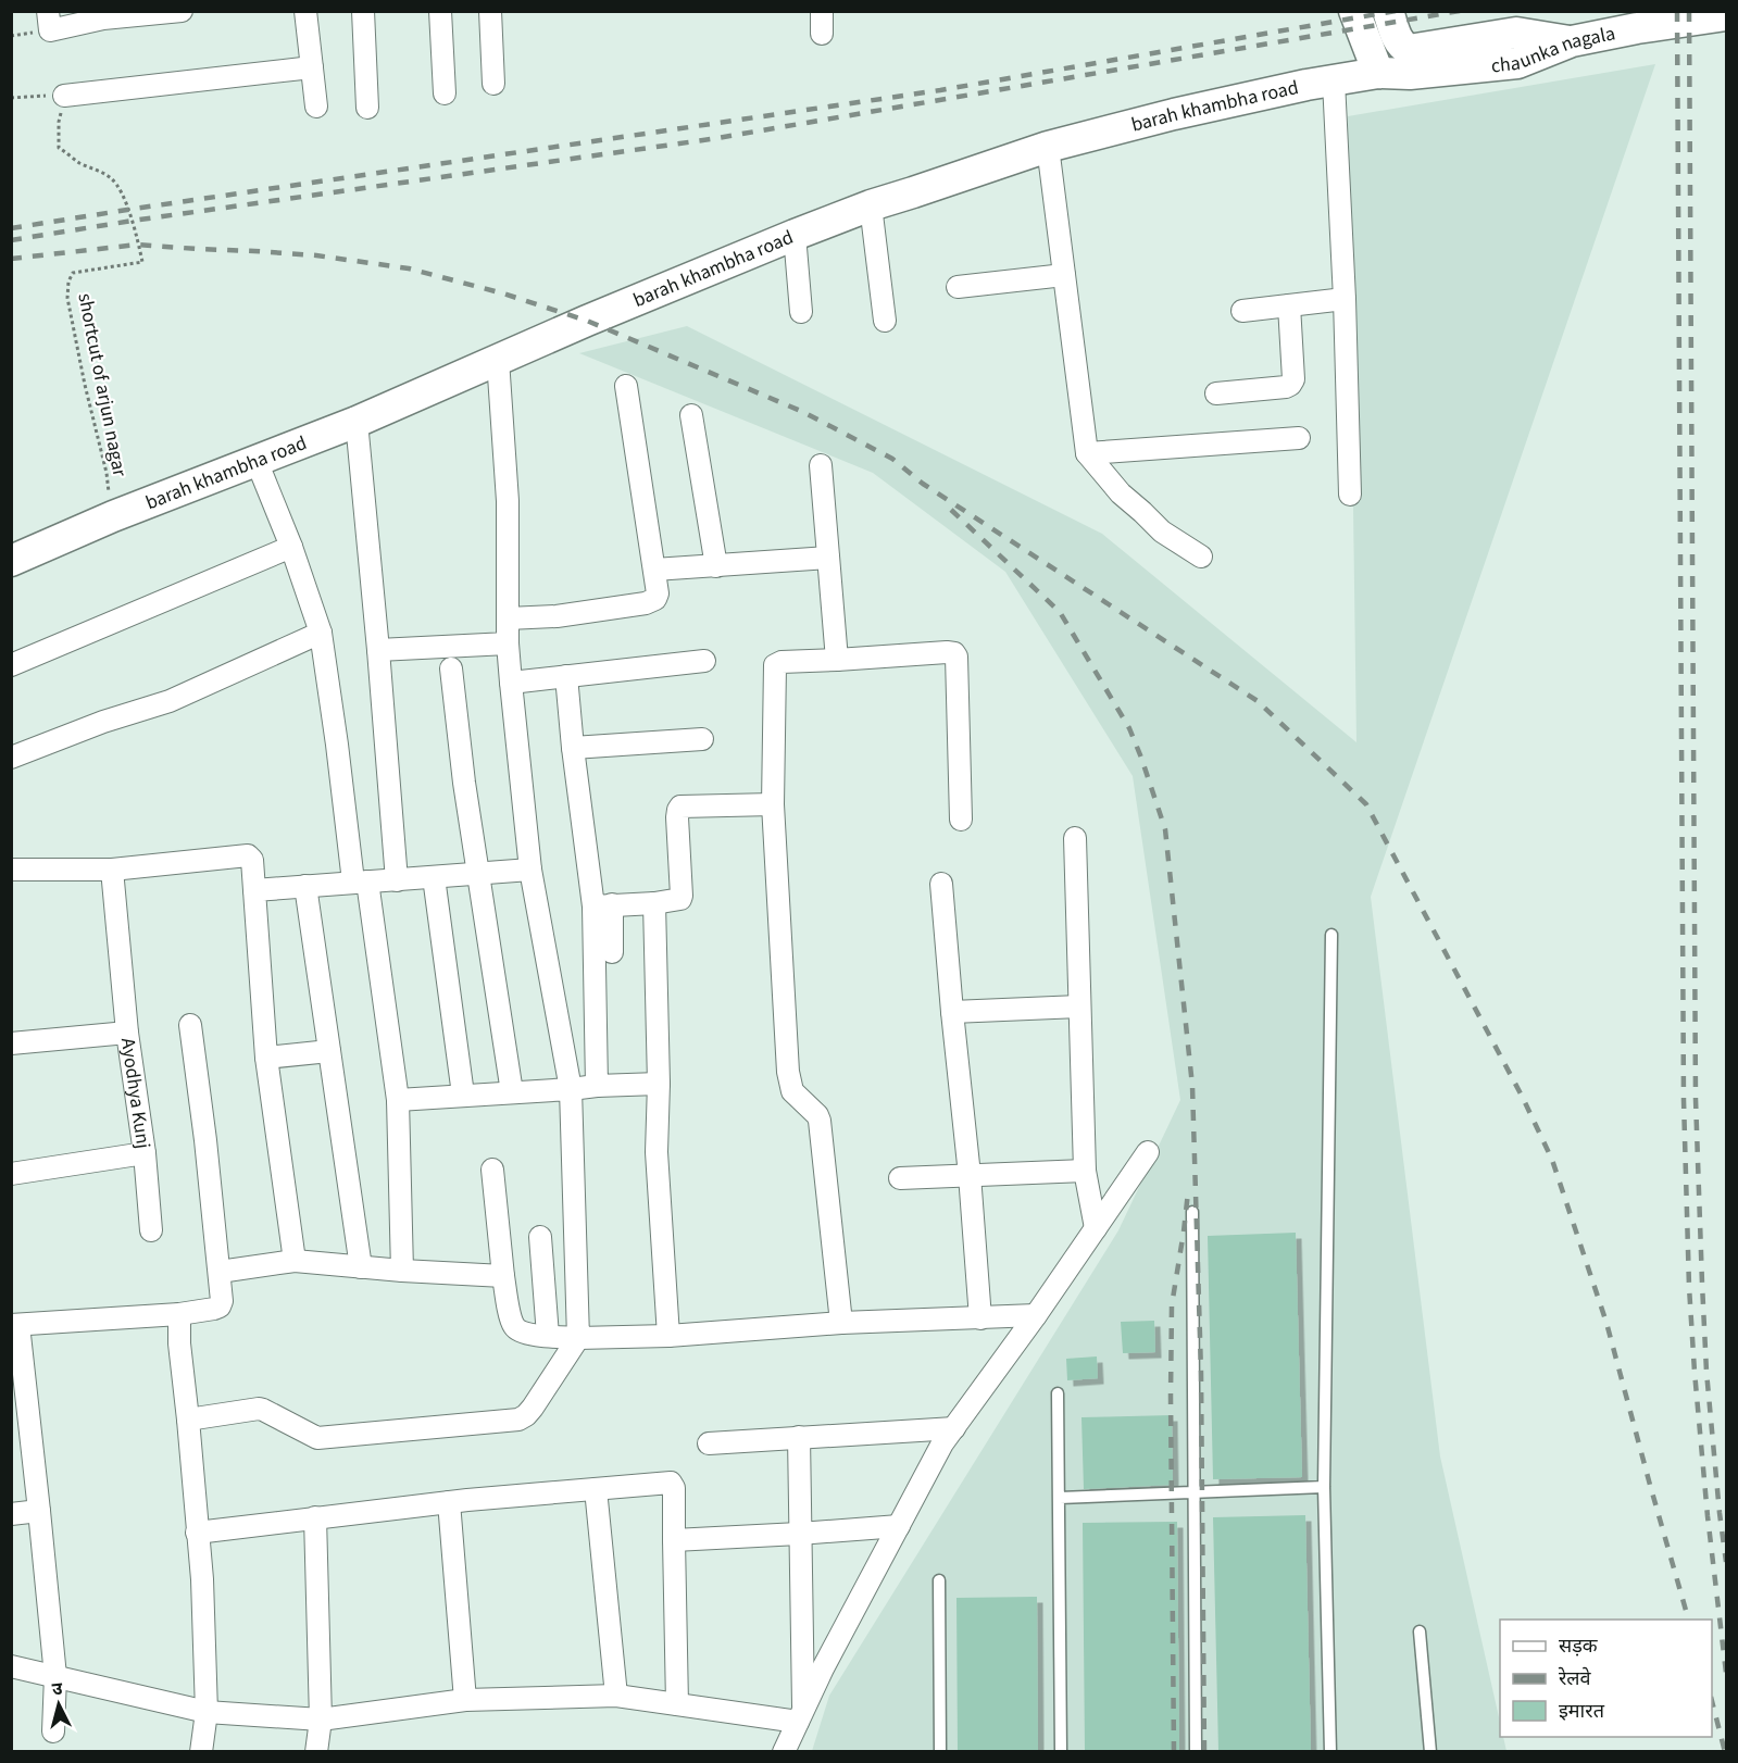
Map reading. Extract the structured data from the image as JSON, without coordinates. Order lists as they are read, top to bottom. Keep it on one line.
{"streets":{"street":["chaunka nagala","barah khambha road","Ayodhya Kunj"],"path":["shortcut of arjun nagar"]},"crossings":[["chaunka nagala","barah khambha road"],["barah khambha road","shortcut of arjun nagar"]],"legend":["सड़क","रेलवे","इमारत"],"north":"top"}
